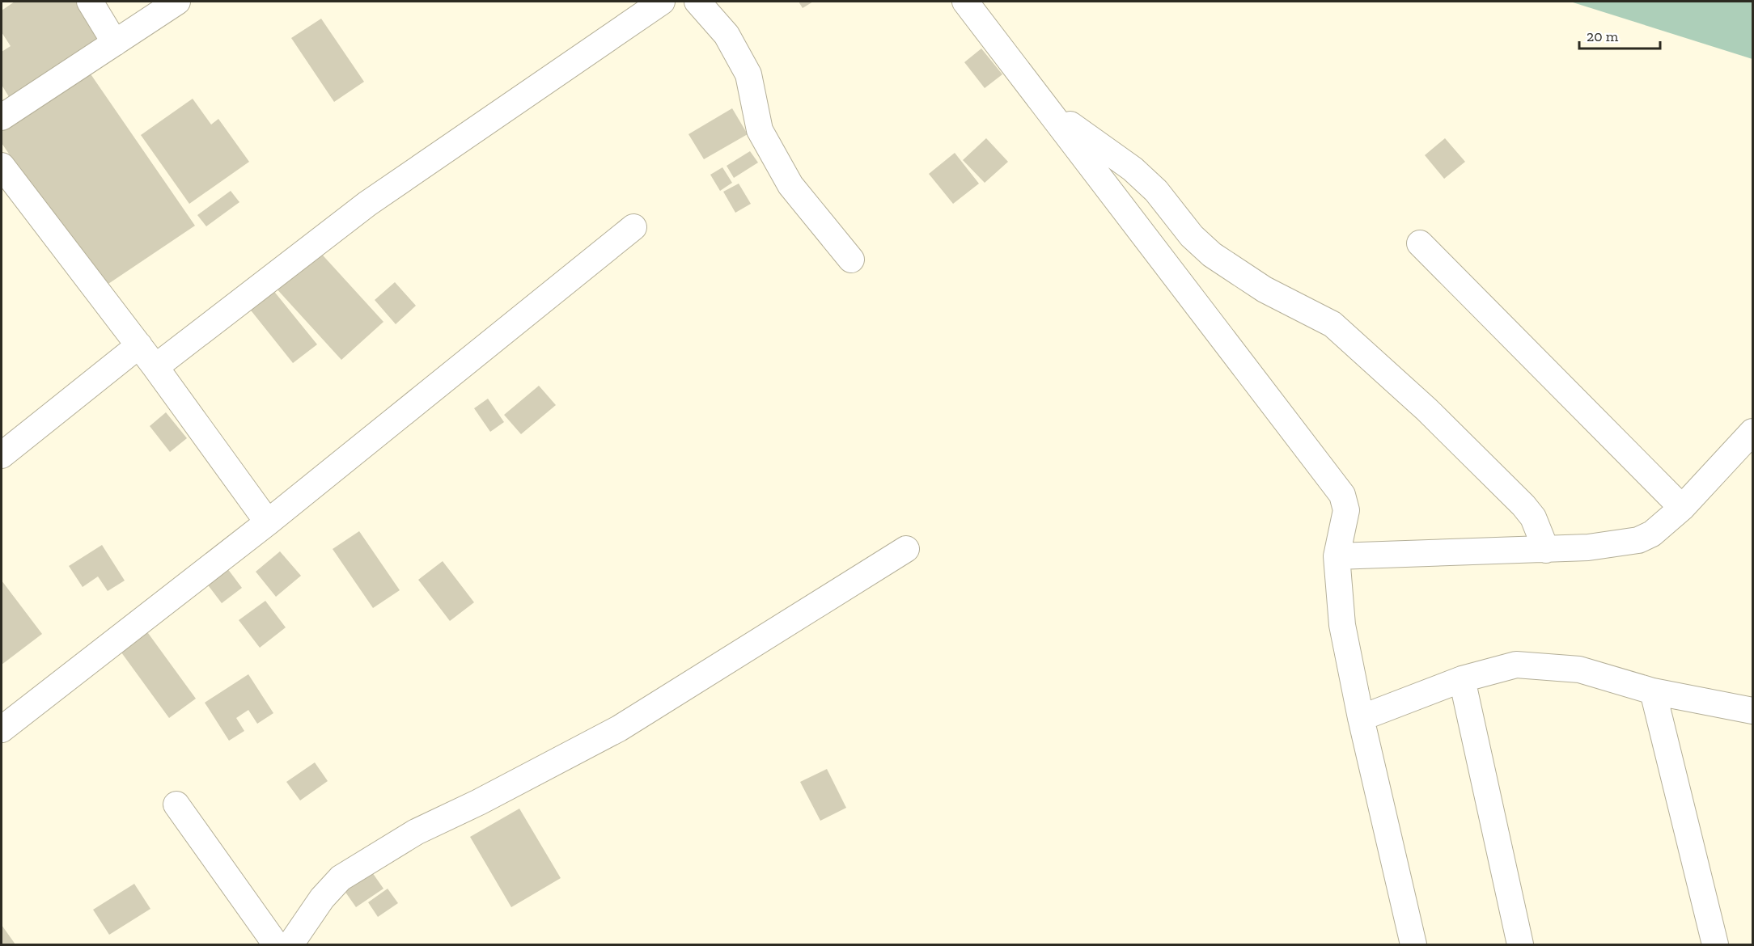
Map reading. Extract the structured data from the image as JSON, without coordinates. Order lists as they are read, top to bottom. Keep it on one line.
{"scale_bar":"20 m"}
